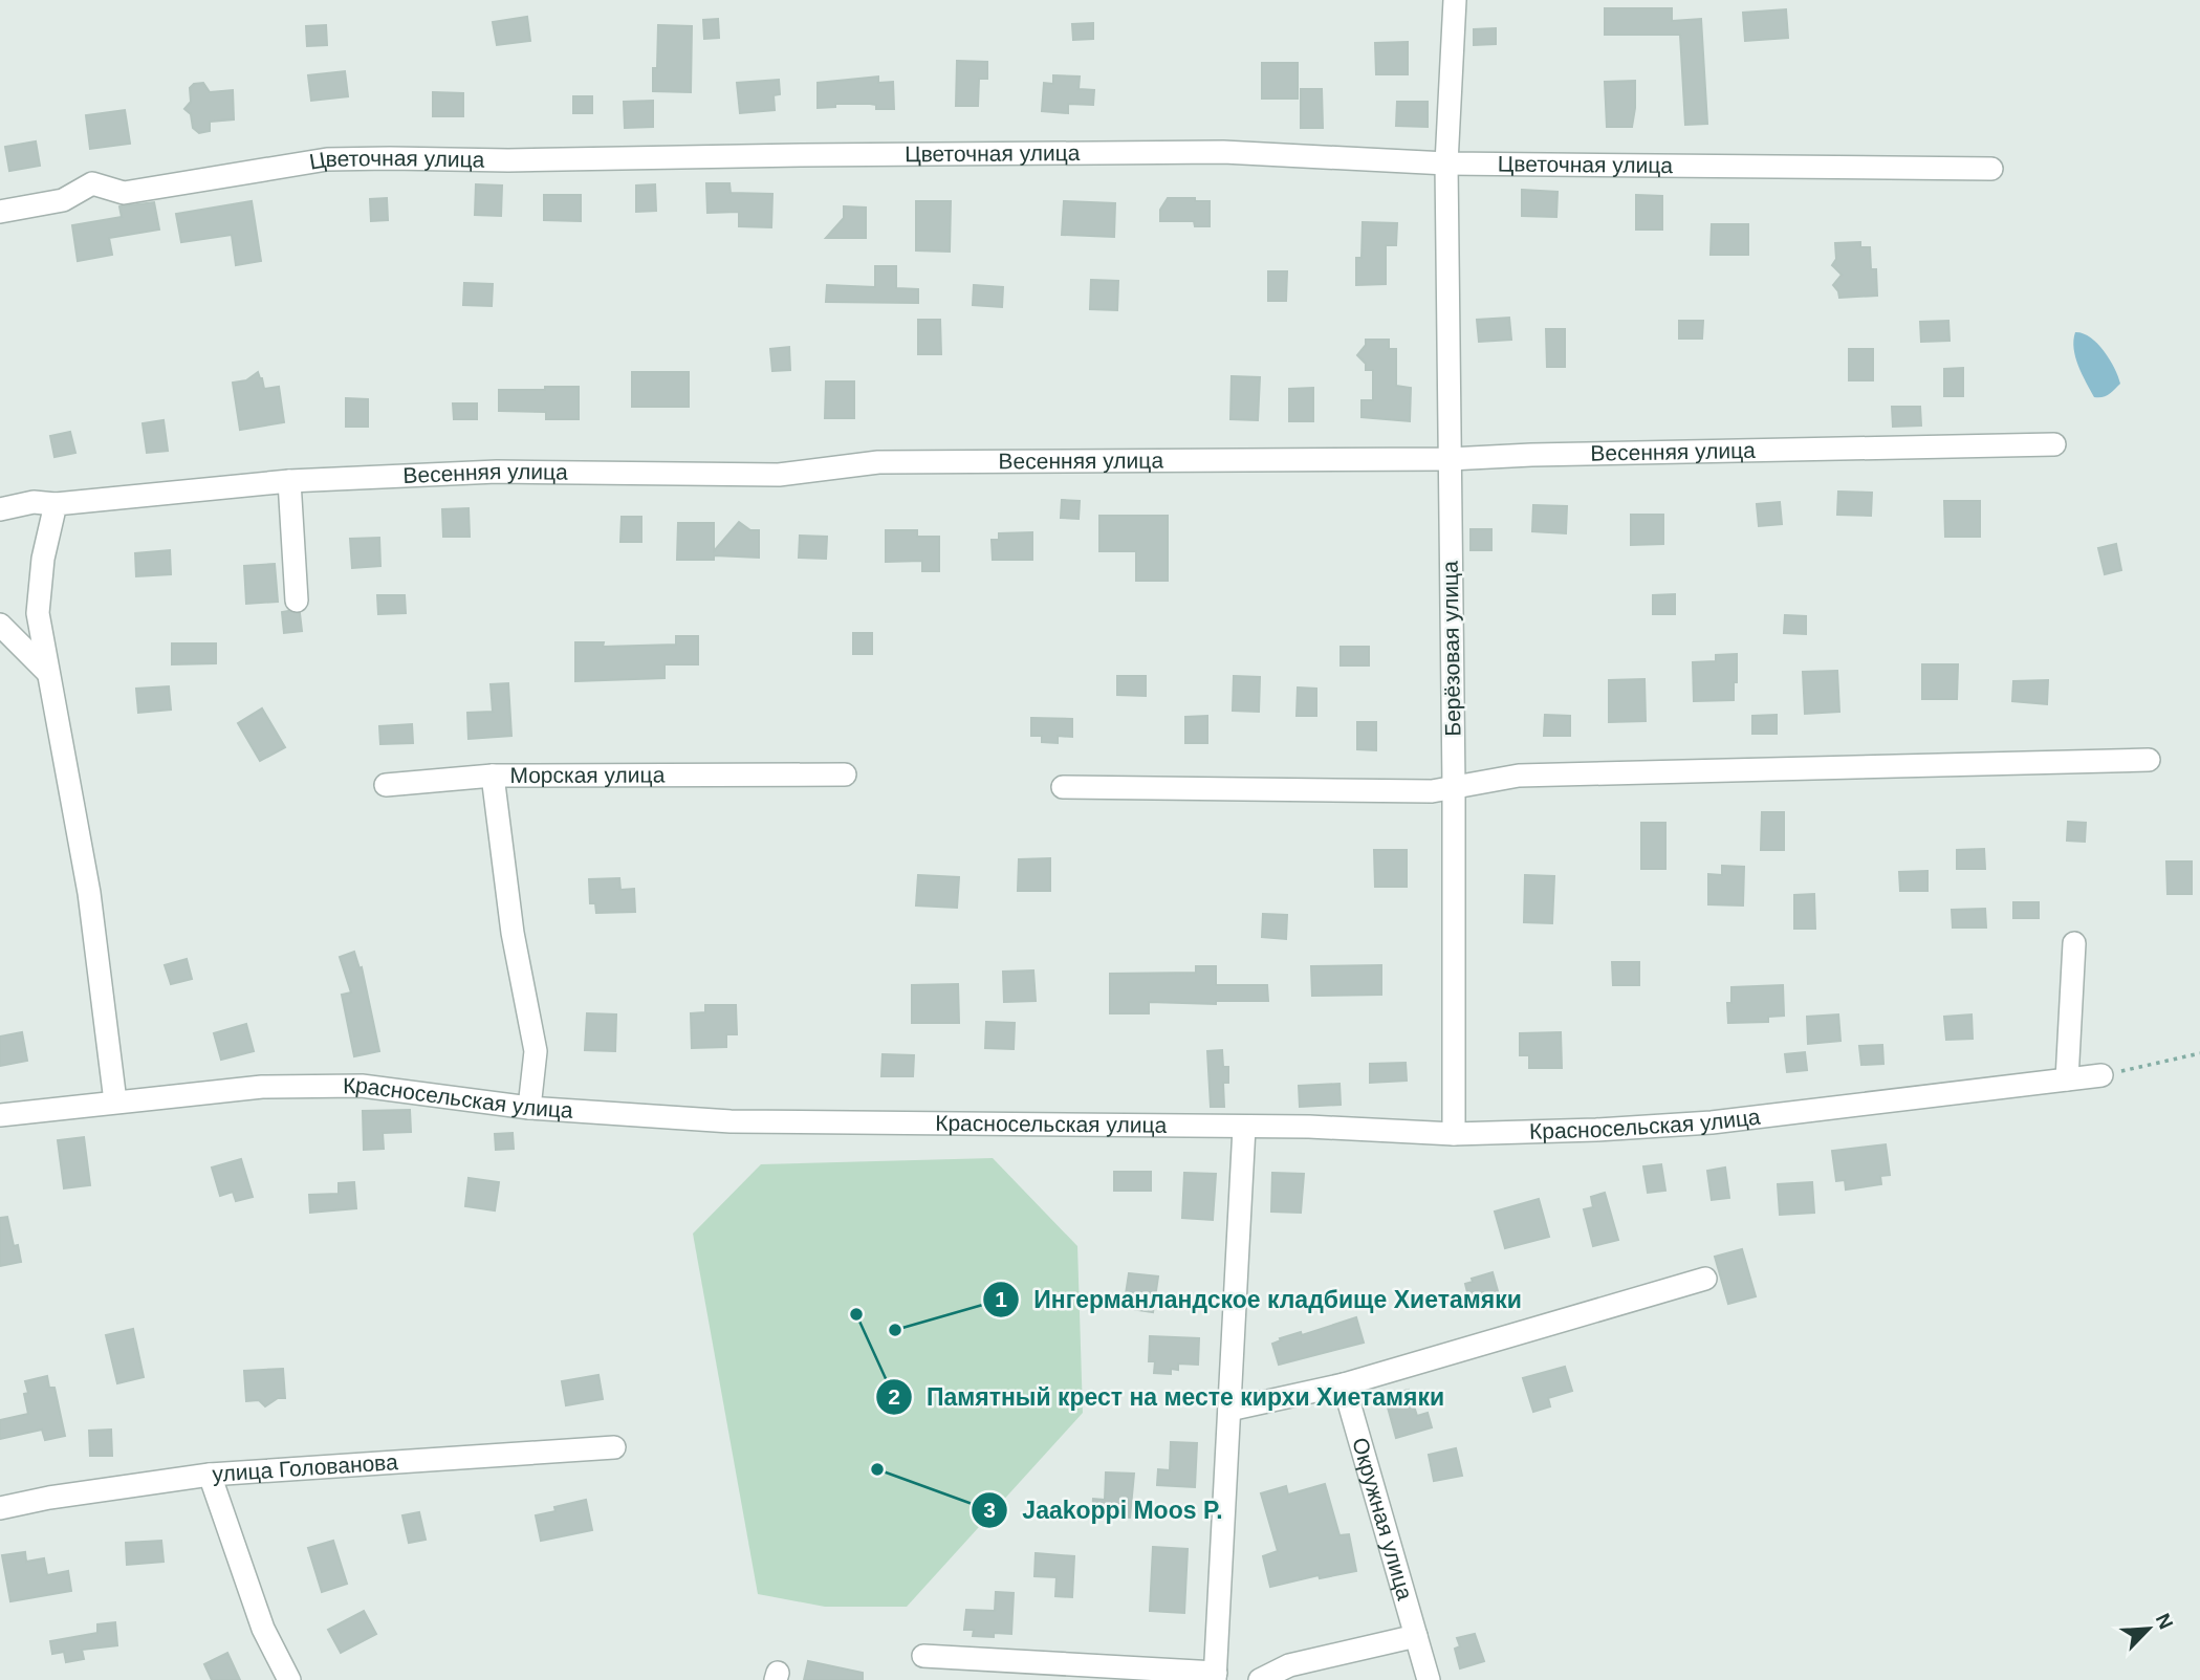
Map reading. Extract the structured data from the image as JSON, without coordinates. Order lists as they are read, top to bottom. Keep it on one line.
{"streets":{"street":["Цветочная улица","Весенняя улица","Берёзовая улица","Морская улица","Красносельская улица","улица Голованова","Окружная улица"]},"crossings":[["Цветочная улица","Берёзовая улица"],["Весенняя улица","Берёзовая улица"],["Берёзовая улица","Красносельская улица"],["Морская улица","Красносельская улица"]],"places":["Памятный крест на месте кирхи Хиетамяки","Ингерманландское кладбище Хиетамяки","Jaakoppi Moos P."],"north":"top right"}
